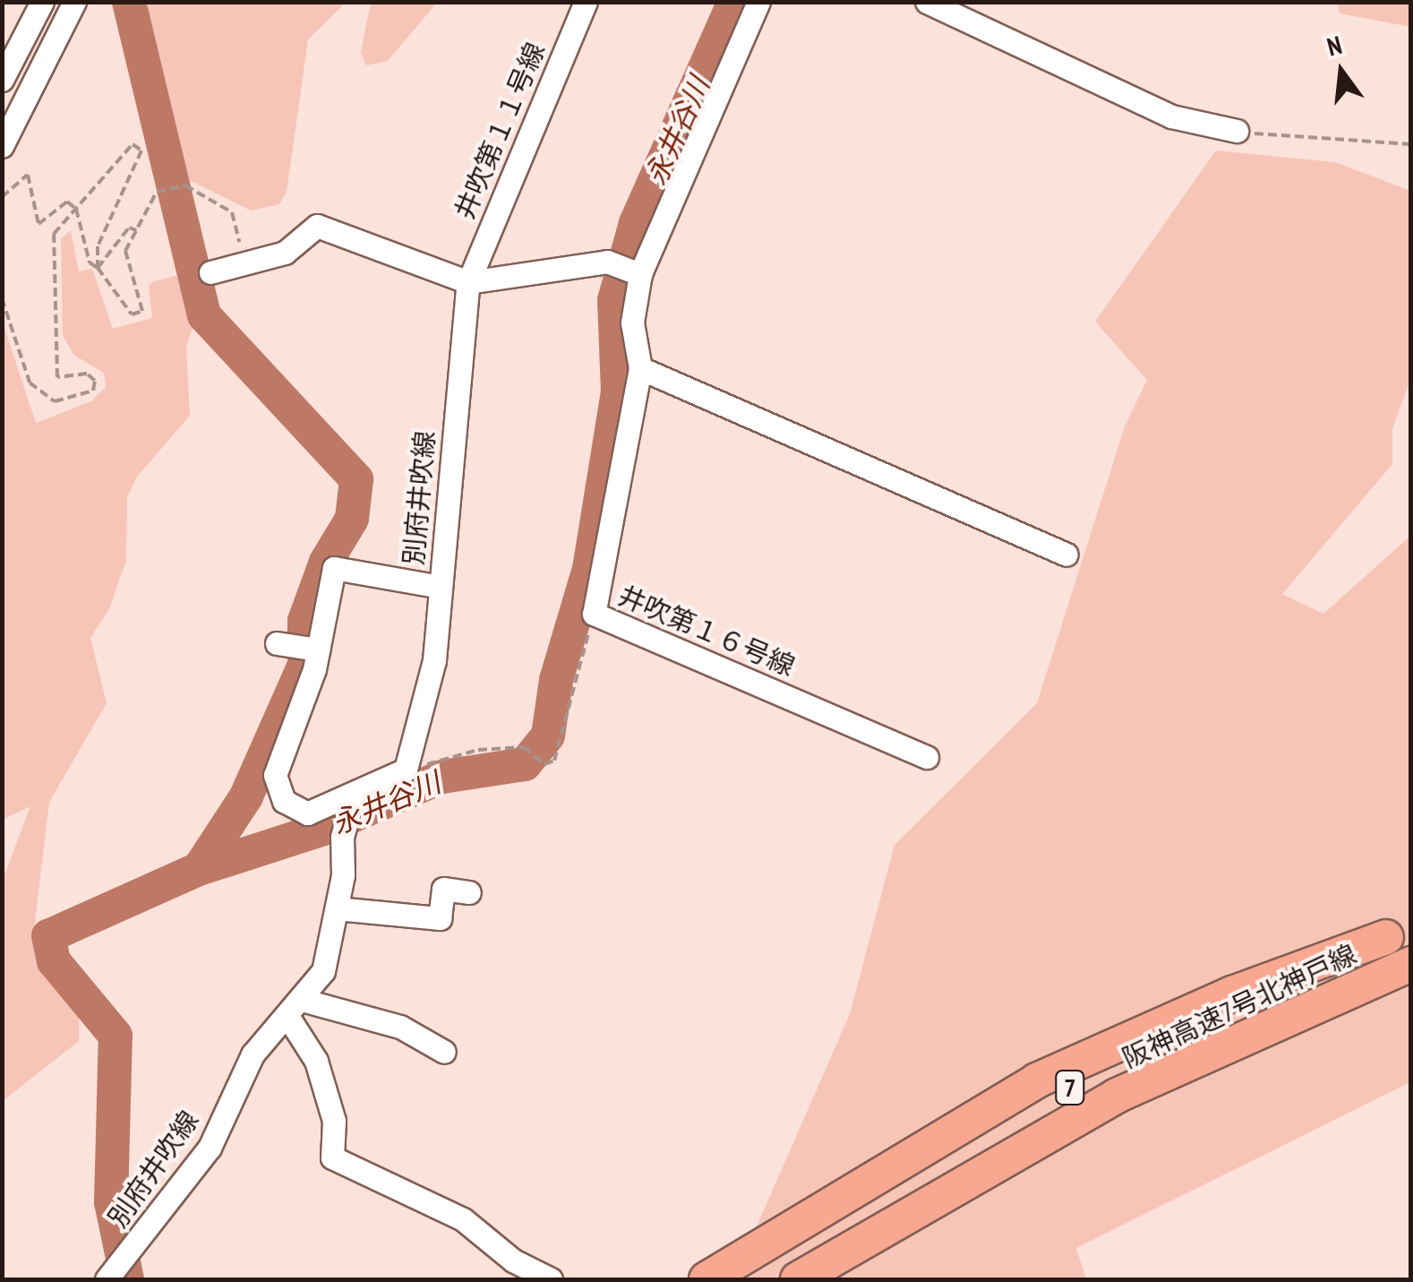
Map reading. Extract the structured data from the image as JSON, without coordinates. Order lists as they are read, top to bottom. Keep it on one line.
{"streets":{"highway":["阪神高速7号北神戸線","7"],"street":["井吹第１１号線","別府井吹線","井吹第１６号線"]},"crossings":[["井吹第１１号線","別府井吹線"]],"water":["永井谷川"],"north":"top"}
